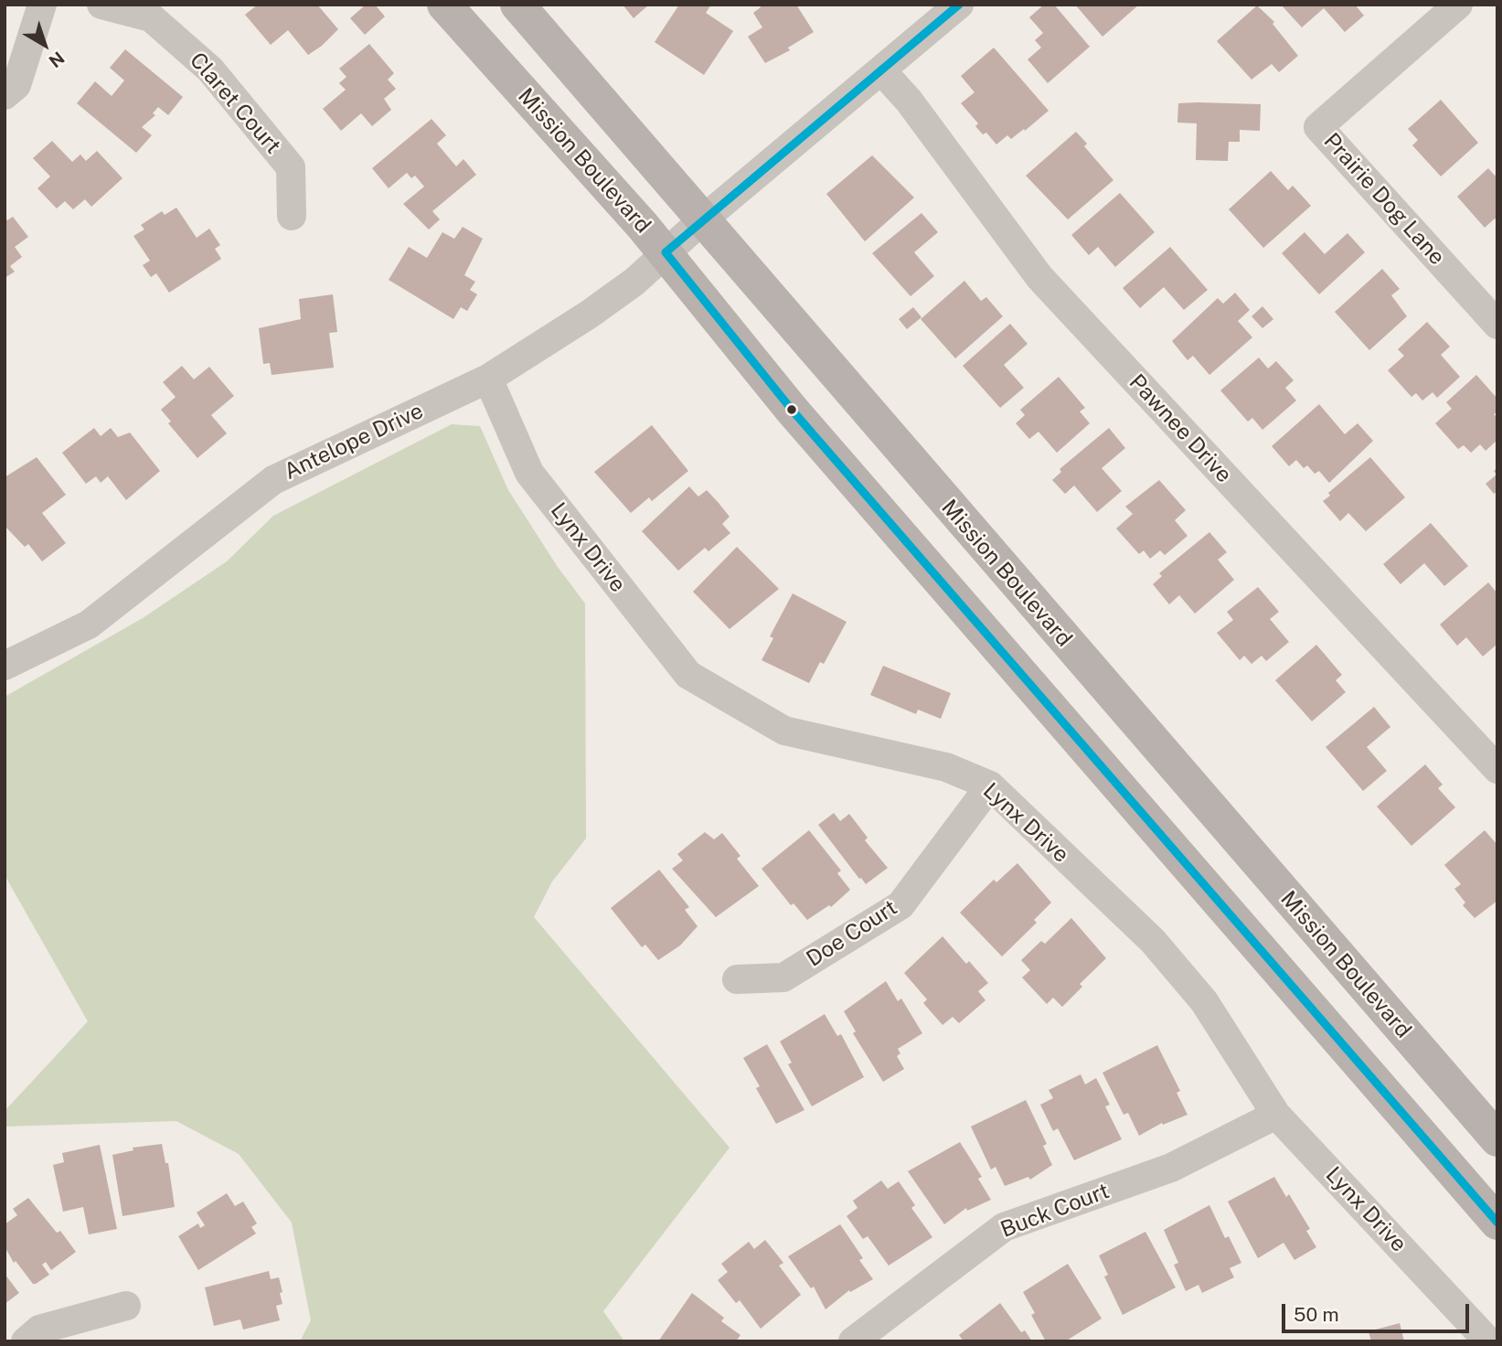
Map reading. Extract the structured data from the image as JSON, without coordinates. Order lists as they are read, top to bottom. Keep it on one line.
{"streets":{"main road":["Mission Boulevard"],"street":["Claret Court","Prairie Dog Lane","Pawnee Drive","Antelope Drive","Lynx Drive","Doe Court","Buck Court"]},"crossings":[["Mission Boulevard","Antelope Drive"],["Pawnee Drive","Antelope Drive"],["Antelope Drive","Lynx Drive"],["Lynx Drive","Doe Court"],["Lynx Drive","Buck Court"]],"scale_bar":"50 m","north":"bottom right"}
